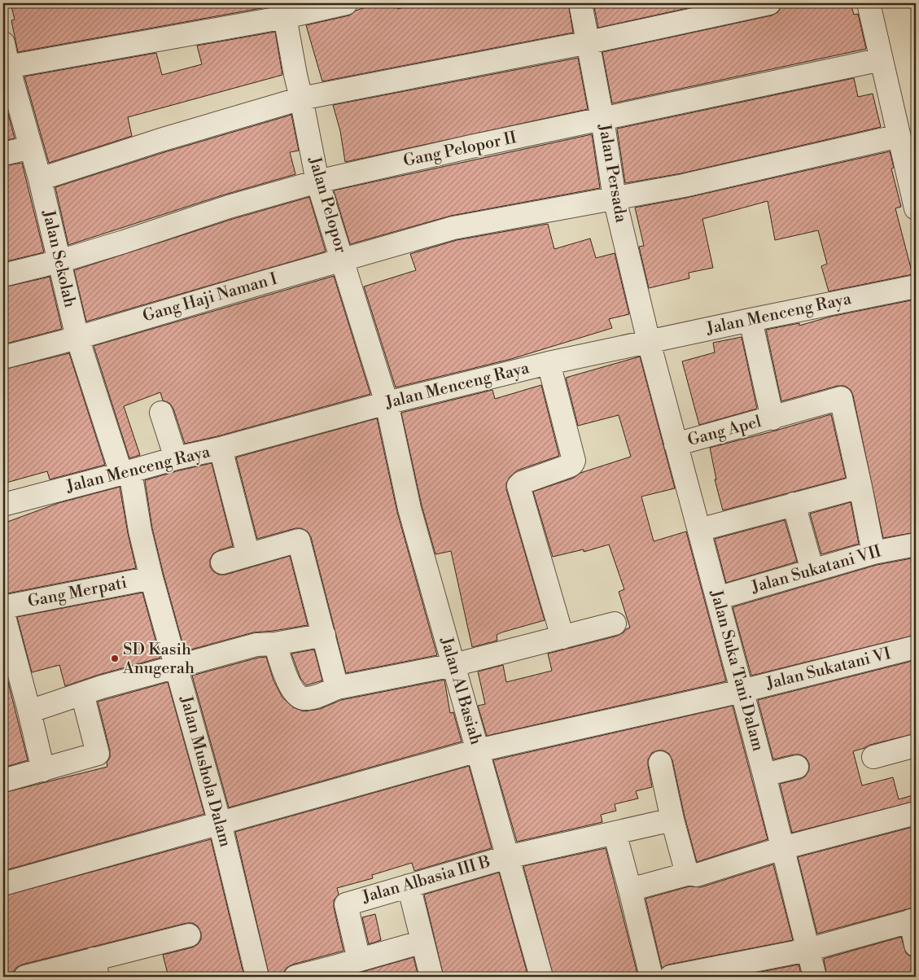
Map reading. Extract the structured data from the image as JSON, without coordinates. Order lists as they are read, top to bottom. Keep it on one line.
{"streets":{"street":["Gang Pelopor II","Jalan Persada","Jalan Pelopor","Jalan Sekolah","Gang Haji Naman I","Jalan Menceng Raya","Gang Apel","Jalan Sukatani VII","Gang Merpati","Jalan Sukatani VI","Jalan Suka Tani Dalam","Jalan Al Basiah","Jalan Mushola Dalam","Jalan Albasia III B"]},"crossings":[["Gang Pelopor II","Jalan Persada"],["Gang Pelopor II","Jalan Pelopor"],["Gang Pelopor II","Jalan Sekolah"],["Jalan Persada","Gang Haji Naman I"],["Jalan Persada","Jalan Menceng Raya"],["Jalan Persada","Jalan Suka Tani Dalam"],["Jalan Pelopor","Gang Haji Naman I"],["Jalan Pelopor","Jalan Menceng Raya"],["Jalan Pelopor","Jalan Al Basiah"],["Jalan Sekolah","Gang Haji Naman I"],["Jalan Sekolah","Jalan Menceng Raya"],["Jalan Sekolah","Jalan Mushola Dalam"],["Jalan Menceng Raya","Gang Apel"],["Jalan Menceng Raya","Jalan Al Basiah"],["Jalan Menceng Raya","Jalan Mushola Dalam"],["Gang Apel","Jalan Suka Tani Dalam"],["Jalan Sukatani VII","Jalan Suka Tani Dalam"],["Gang Merpati","Jalan Mushola Dalam"],["Jalan Sukatani VI","Jalan Suka Tani Dalam"],["Jalan Sukatani VI","Jalan Al Basiah"],["Jalan Sukatani VI","Jalan Mushola Dalam"],["Jalan Al Basiah","Jalan Albasia III B"]],"places":["SD Kasih Anugerah"]}
